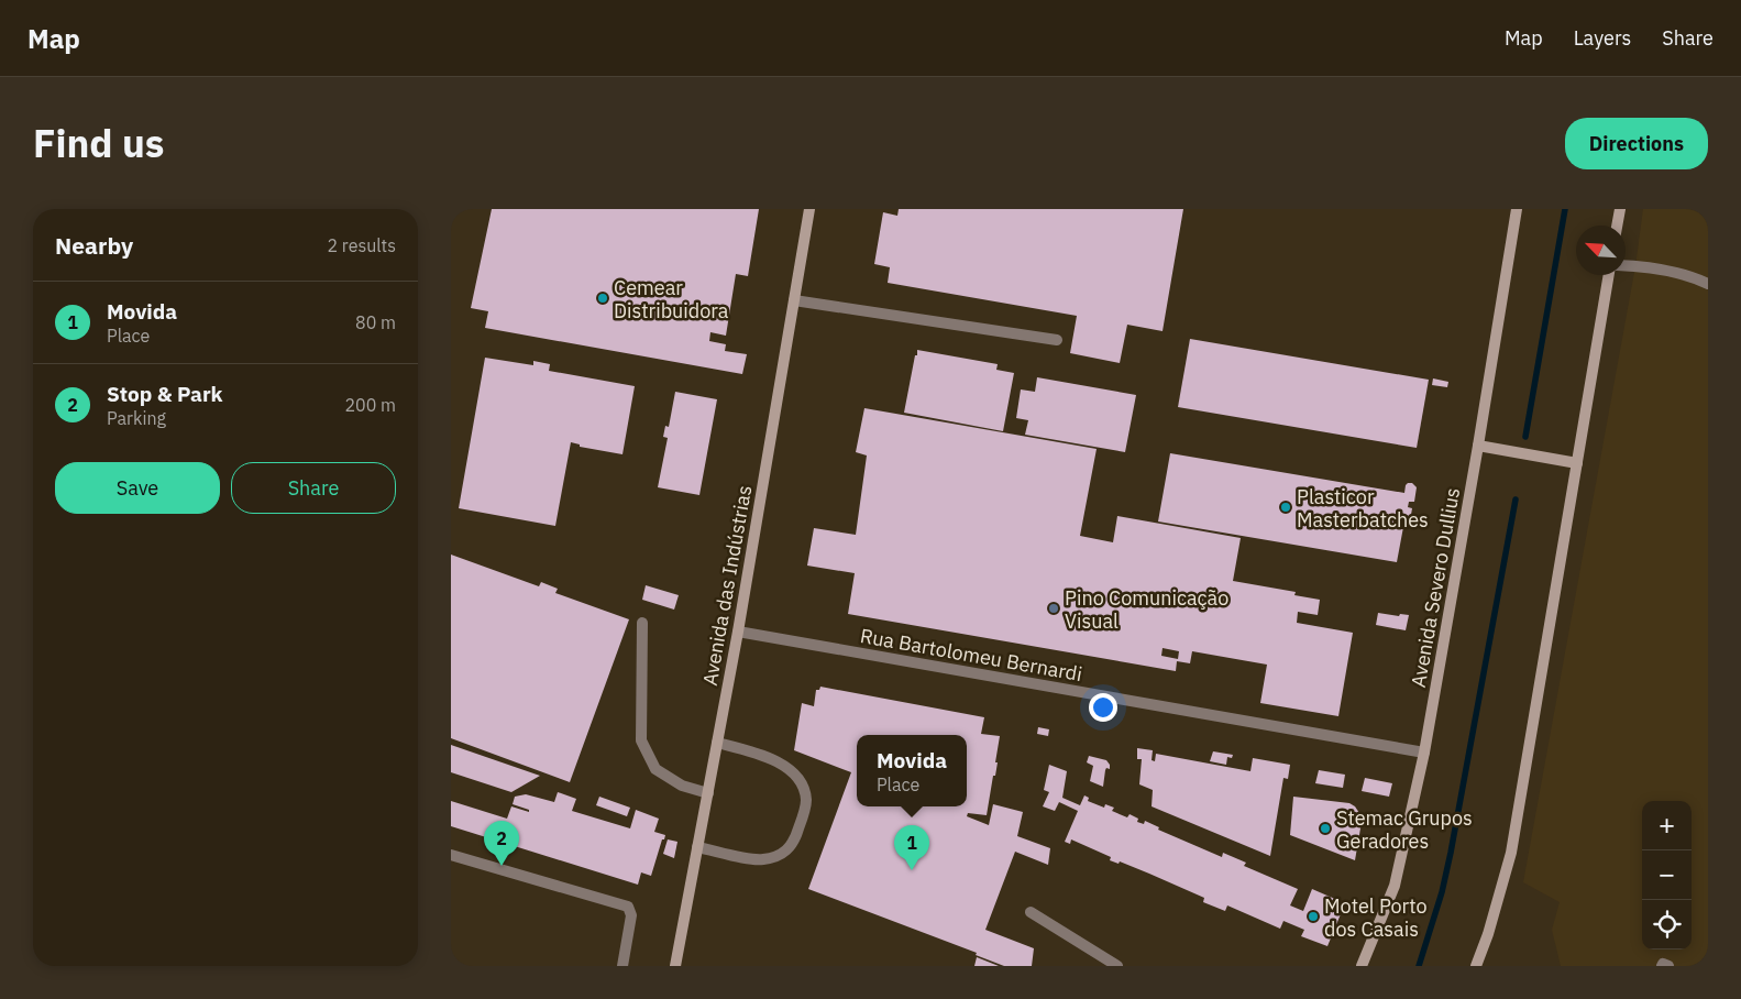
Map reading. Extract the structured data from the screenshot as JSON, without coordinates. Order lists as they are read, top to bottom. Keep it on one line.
{"streets":{"main road":["Avenida das Indústrias","Avenida Severo Dullius"],"street":["Rua Bartolomeu Bernardi"]},"crossings":[["Avenida das Indústrias","Rua Bartolomeu Bernardi"],["Avenida Severo Dullius","Rua Bartolomeu Bernardi"]],"places":["Cemear Distribuidora","Plasticor Masterbatches","Pino Comunicação Visual","Stemac Grupos Geradores","Motel Porto dos Casais"],"north":"top left","page":{"header":"Map","nav":["Map","Layers","Share"],"title":"Find us","buttons":["Directions",["Save","Share"]],"heading":["Nearby","2 results"],"list":[{"mark":"1","name":"Movida","note":"Place","value":"80 m"},{"mark":"2","name":"Stop & Park","note":"Parking","value":"200 m"}],"popup":["Movida","Place"],"map_buttons":["+","−"],"pins":["2","1"]}}
